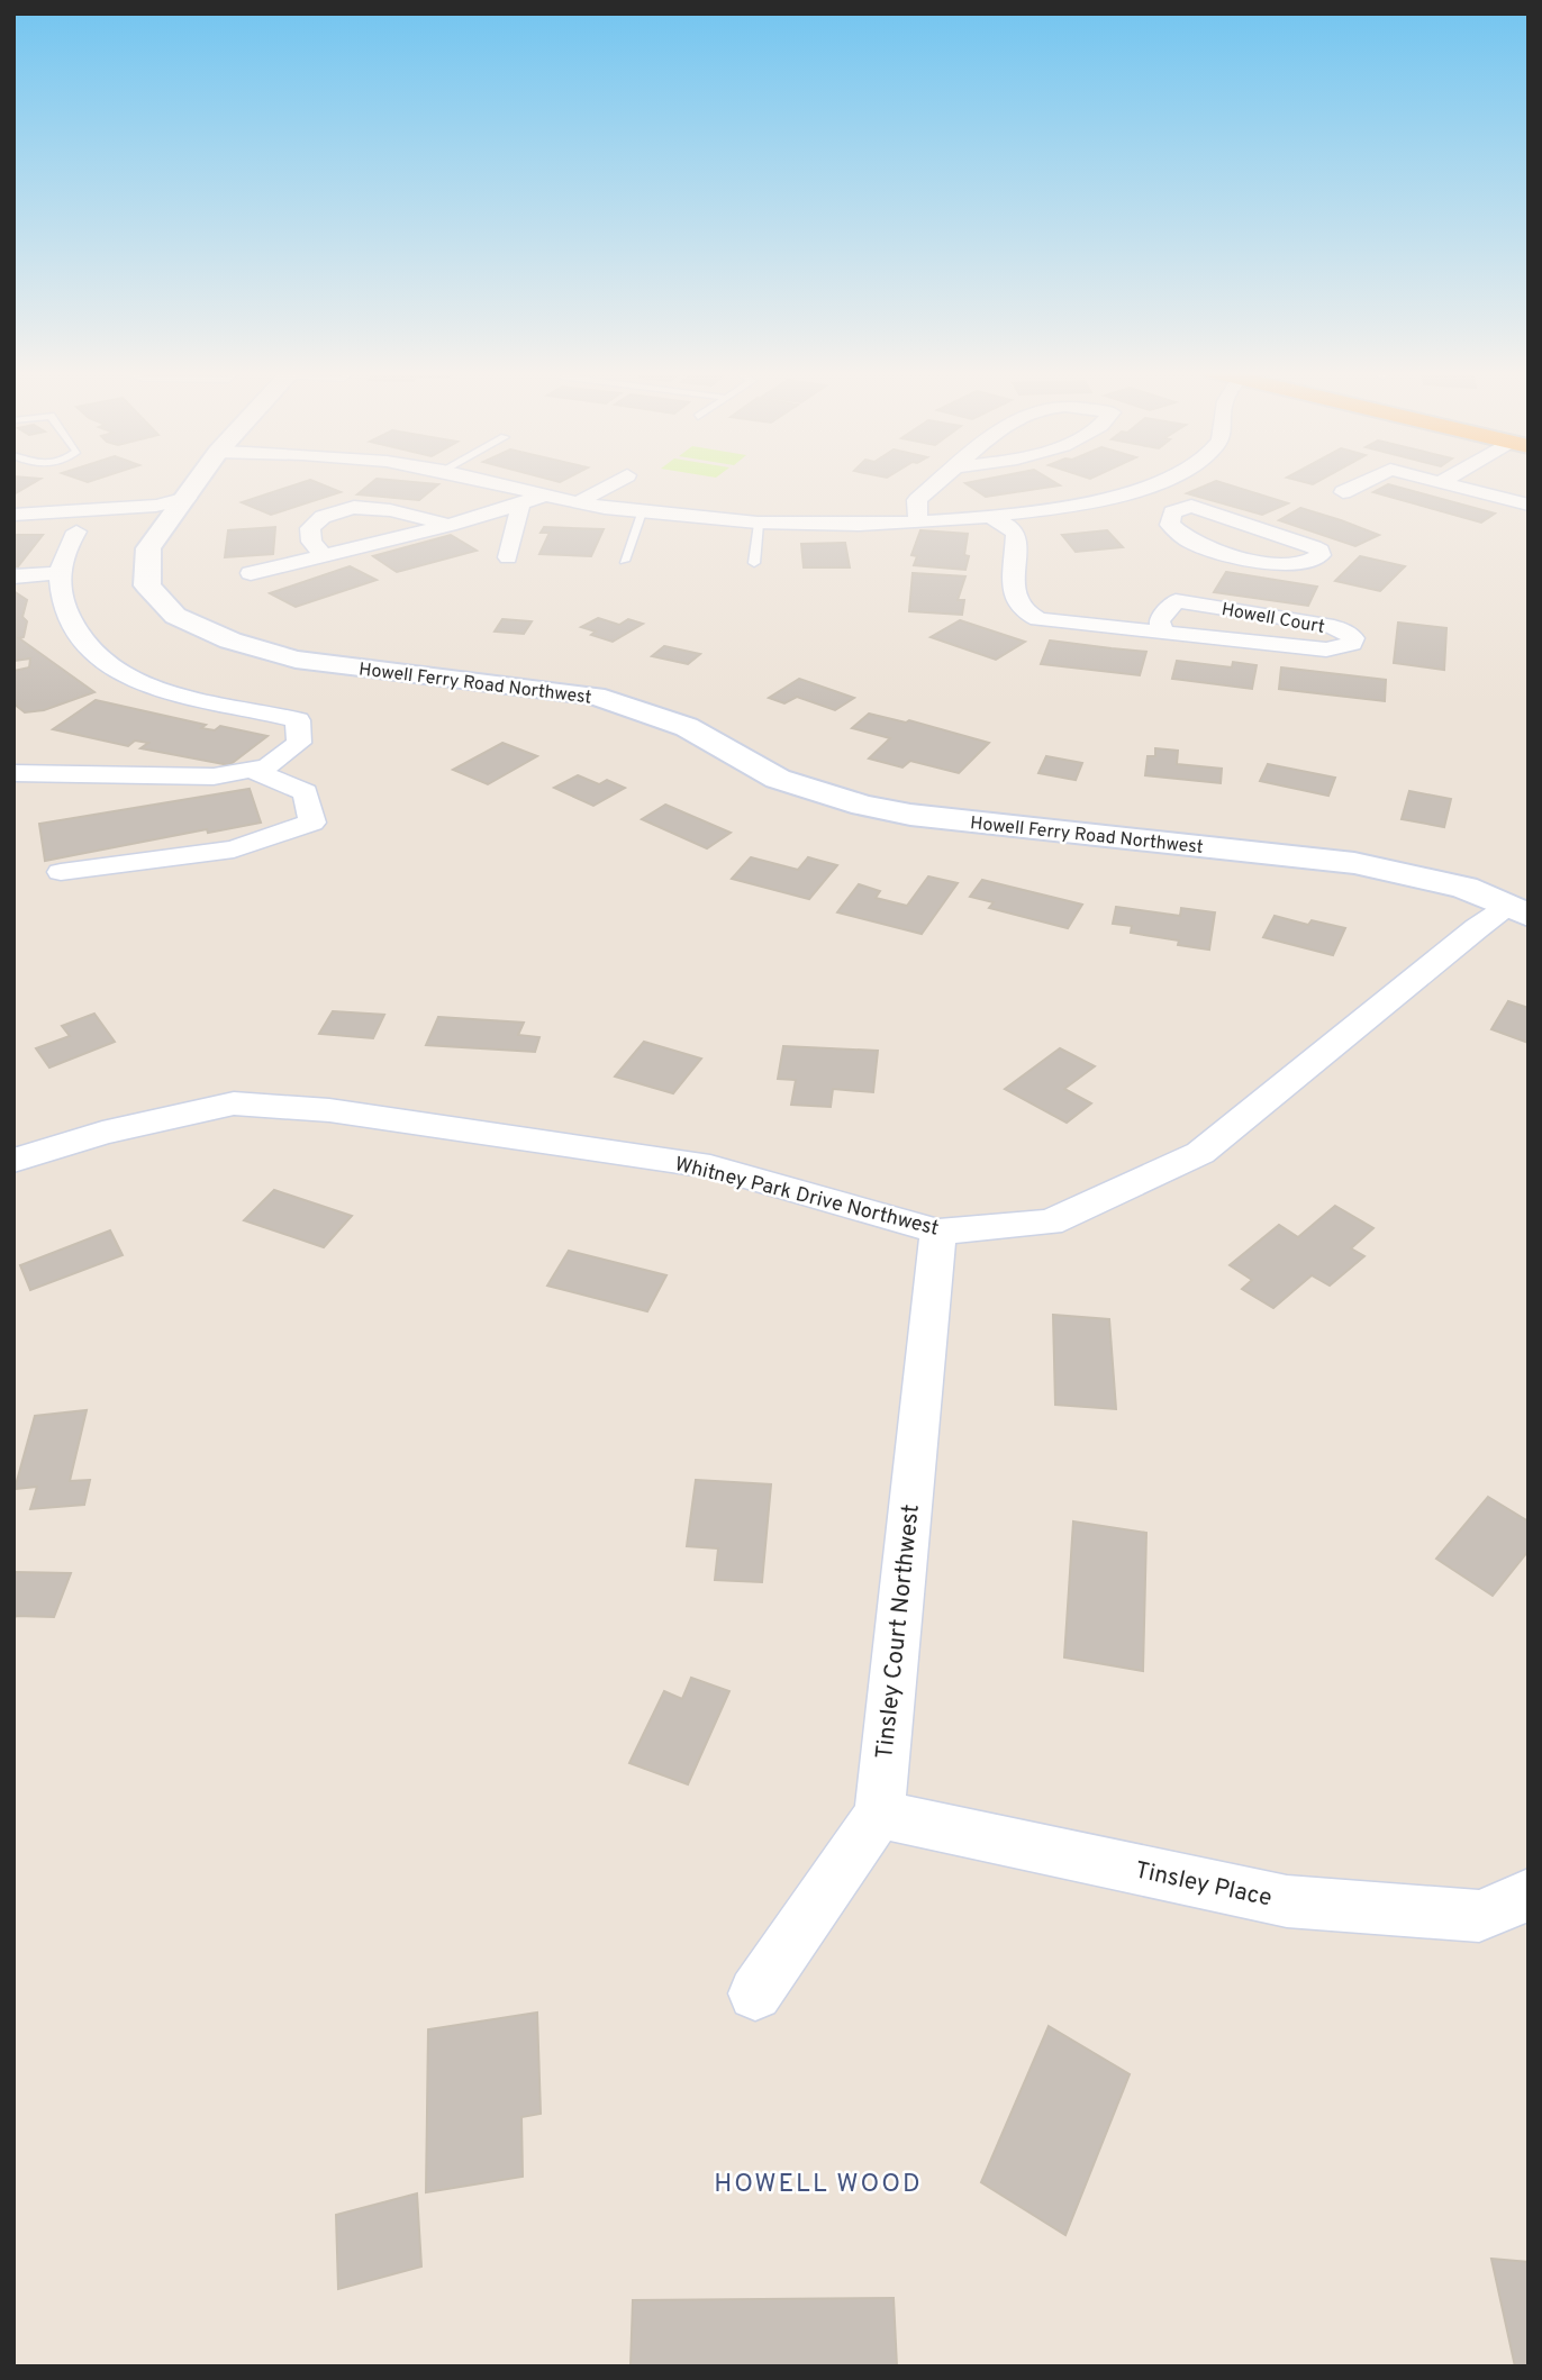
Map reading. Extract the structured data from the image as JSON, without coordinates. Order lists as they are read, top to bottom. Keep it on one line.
{"streets":{"street":["Howell Court","Howell Ferry Road Northwest","Whitney Park Drive Northwest","Tinsley Court Northwest","Tinsley Place"]},"crossings":[["Howell Ferry Road Northwest","Whitney Park Drive Northwest"],["Whitney Park Drive Northwest","Tinsley Court Northwest"],["Tinsley Court Northwest","Tinsley Place"]],"districts":["HOWELL WOOD"]}
